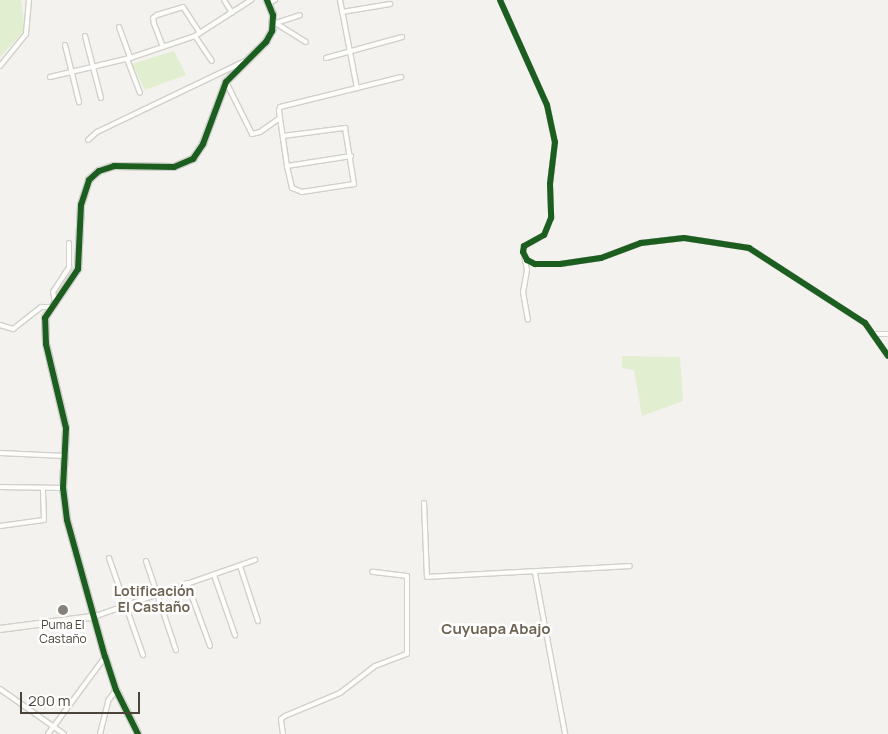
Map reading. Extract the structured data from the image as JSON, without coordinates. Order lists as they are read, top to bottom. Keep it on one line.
{"districts":["Lotificación El Castaño","Cuyuapa Abajo"],"places":["Puma El Castaño"],"scale_bar":"200 m"}
